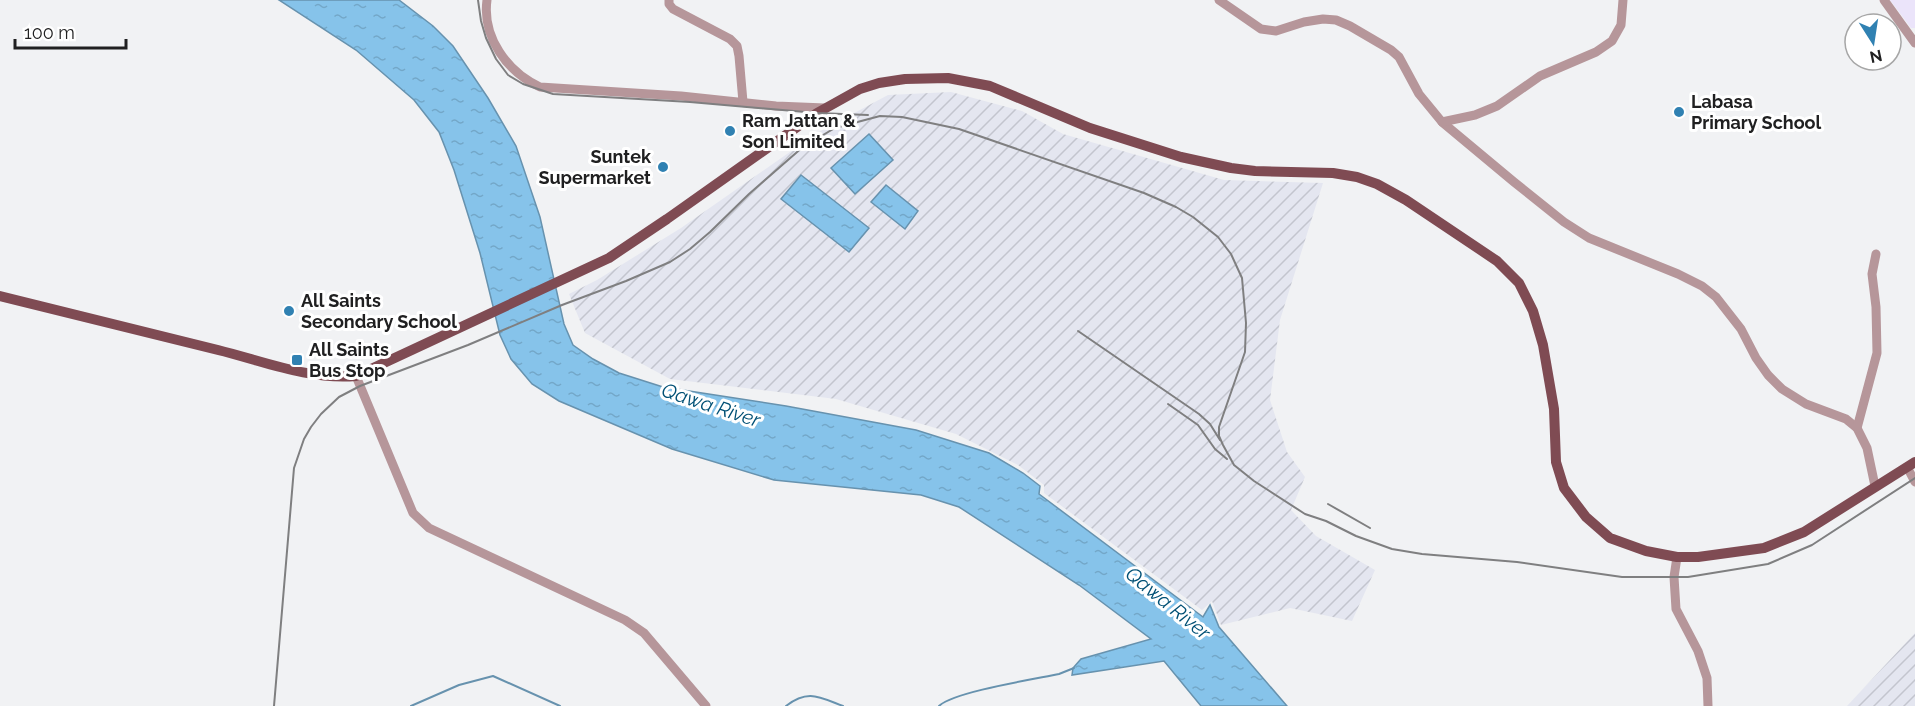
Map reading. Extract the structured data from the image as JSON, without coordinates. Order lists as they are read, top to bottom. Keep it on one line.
{"water":["Qawa River"],"places":{"other":["Labasa Primary School","Ram Jattan & Son Limited","Suntek Supermarket","All Saints Secondary School"],"transit":["All Saints Bus Stop"]},"scale_bar":"100 m","north":"bottom"}
